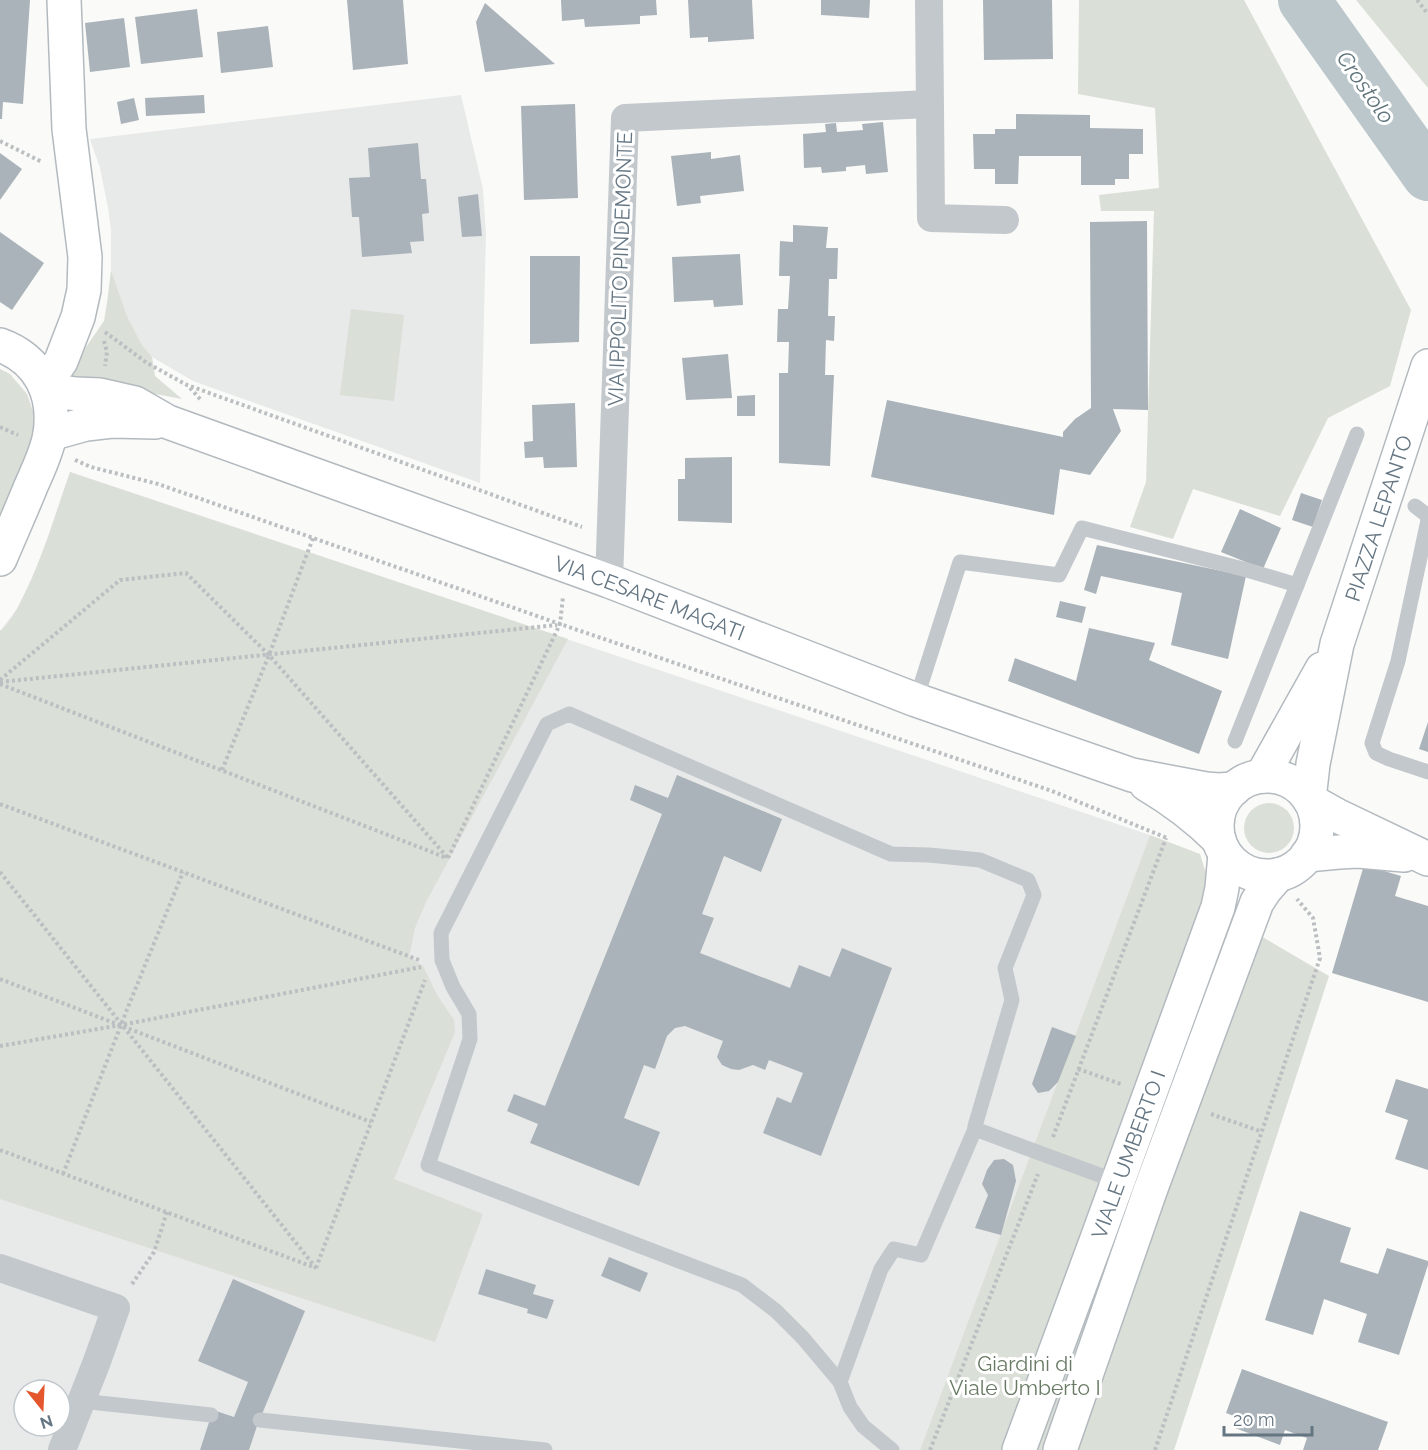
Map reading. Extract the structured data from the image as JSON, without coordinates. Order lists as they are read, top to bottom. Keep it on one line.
{"streets":{"street":["VIA IPPOLITO PINDEMONTE","PIAZZA LEPANTO","VIA CESARE MAGATI","VIALE UMBERTO I"]},"crossings":[["VIA IPPOLITO PINDEMONTE","VIA CESARE MAGATI"],["PIAZZA LEPANTO","VIALE UMBERTO I"],["VIA CESARE MAGATI","VIALE UMBERTO I"]],"water":["Crostolo"],"parks":["Giardini di Viale Umberto I"],"scale_bar":"20 m","north":"bottom"}
